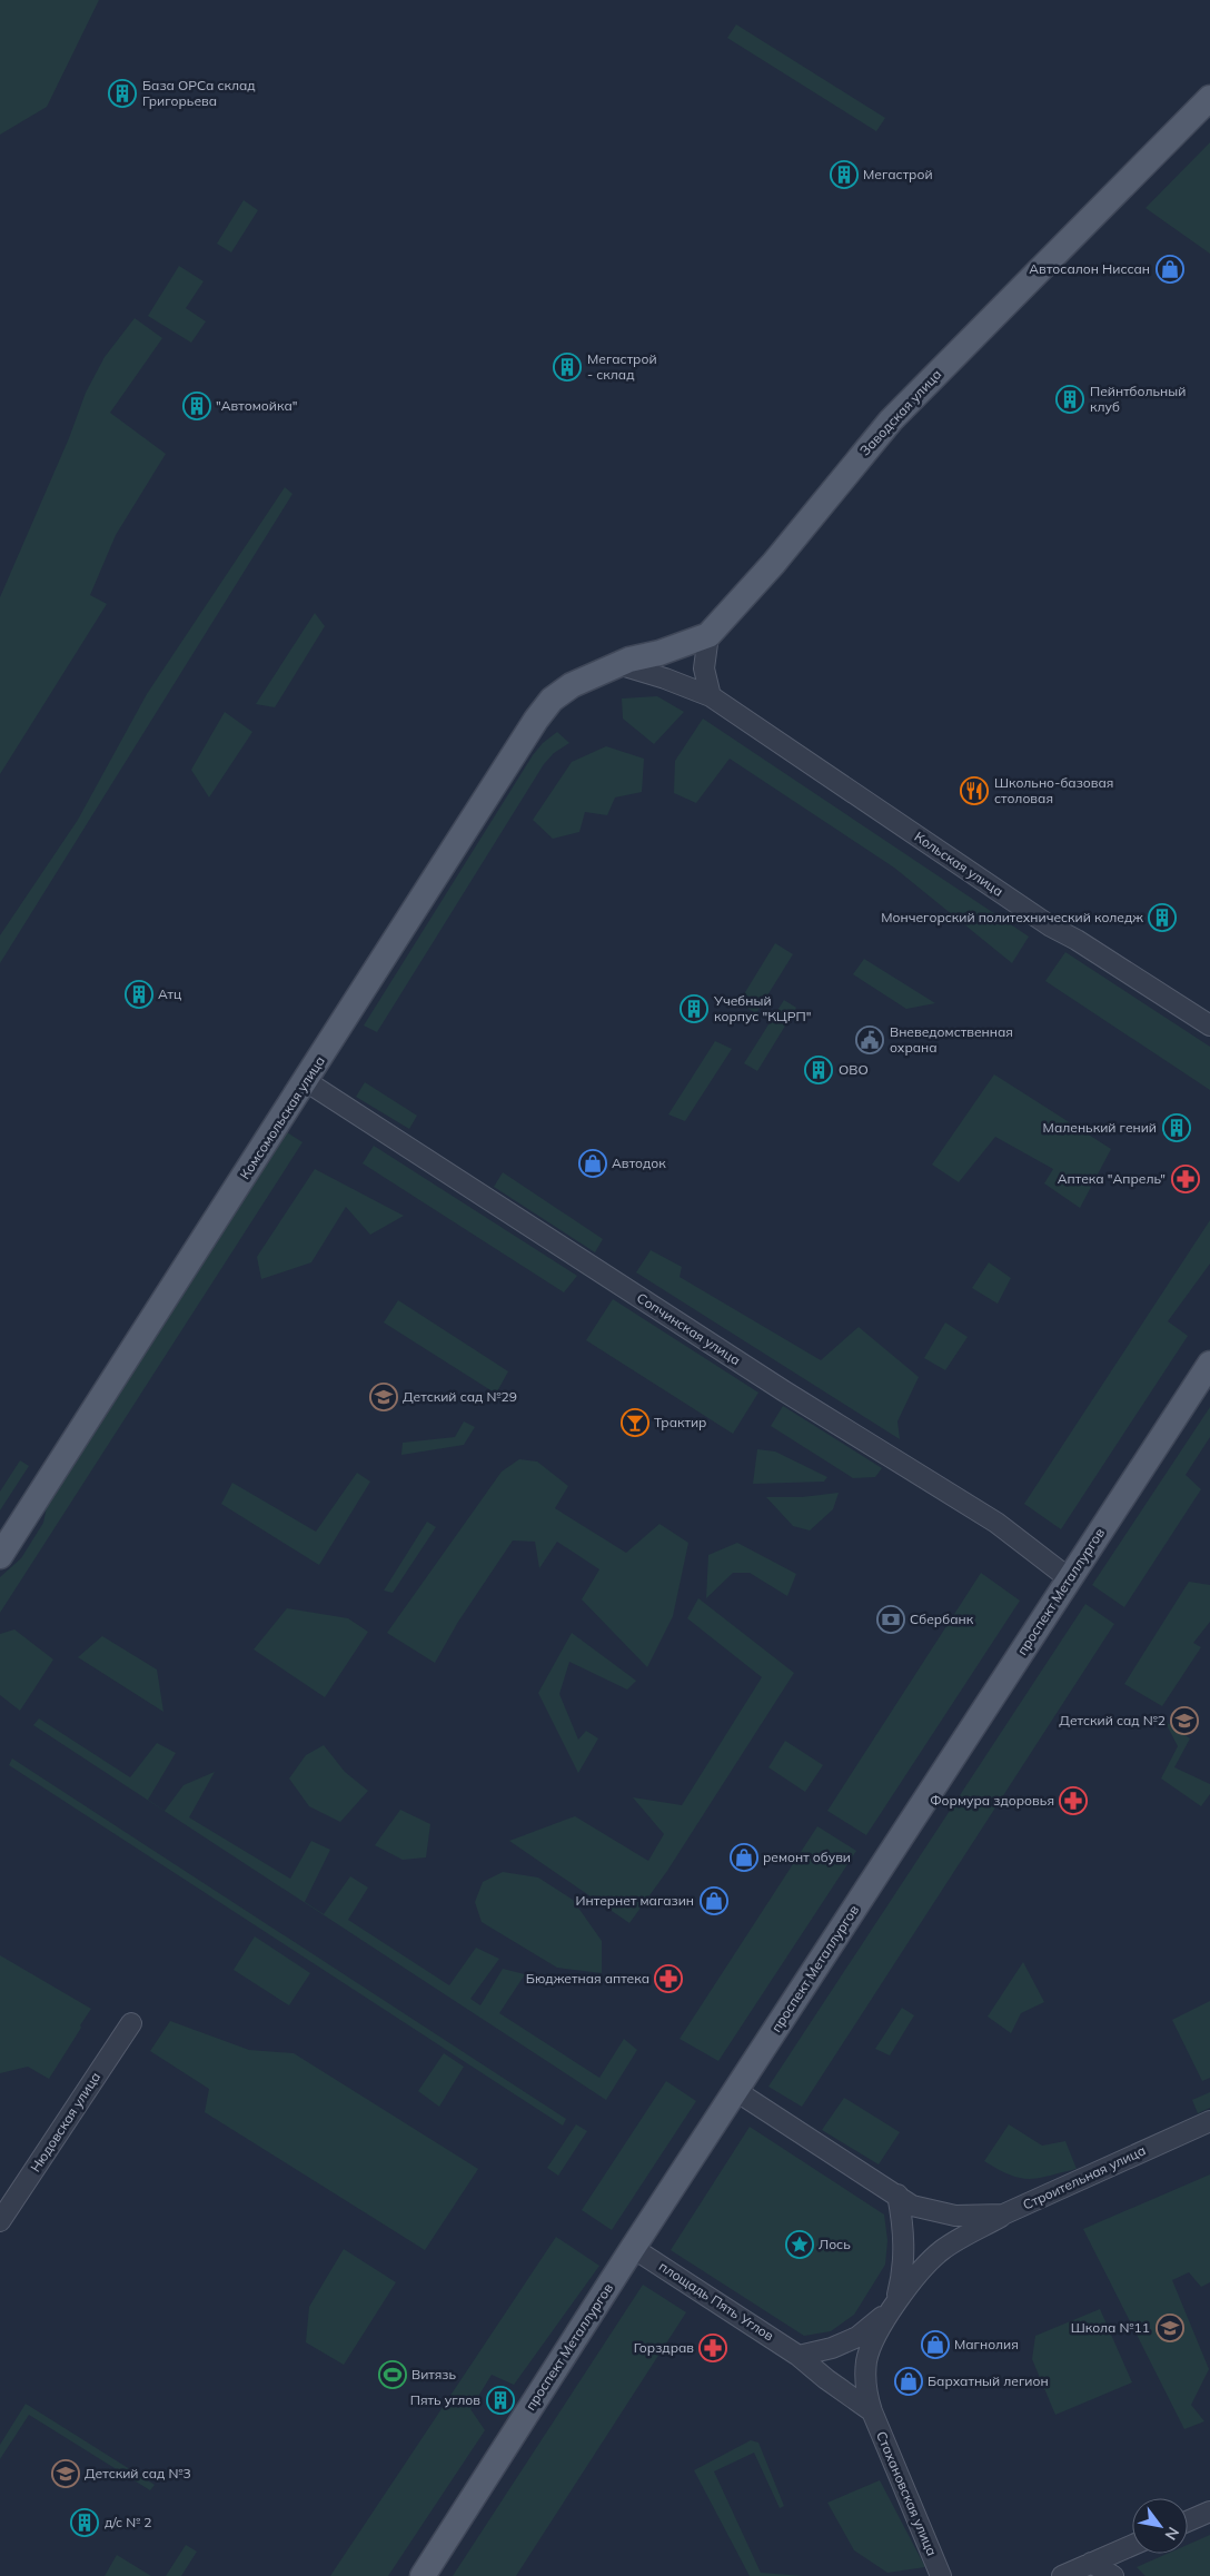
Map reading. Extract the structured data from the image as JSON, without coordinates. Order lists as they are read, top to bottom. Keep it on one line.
{"streets":{"main road":["Заводская улица","Комсомольская улица","проспект Металлургов"],"street":["Кольская улица","Сопчинская улица","Нюдовская улица","Строительная улица","площадь Пять Углов","Стахановская улица"]},"crossings":[["Заводская улица","Кольская улица"],["Заводская улица","Комсомольская улица"],["Комсомольская улица","Сопчинская улица"],["Сопчинская улица","проспект Металлургов"],["проспект Металлургов","площадь Пять Углов"],["площадь Пять Углов","Стахановская улица"]],"places":{"building":["База ОРСа склад Григорьева","Мегастрой","Мегастрой - склад","Пейнтбольный клуб","\"Автомойка\"","Мончегорский политехнический коледж","Атц","Учебный корпус \"КЦРП\"","ОВО","Маленький гений","Пять углов","д/с № 2"],"shop":["Автосалон Ниссан","Автодок","ремонт обуви","Интернет магазин","Магнолия","Бархатный легион"],"restaurant":["Школьно-базовая столовая"],"public building":["Вневедомственная охрана"],"pharmacy":["Аптека \"Апрель\"","Формура здоровья","Бюджетная аптека","Горздрав"],"school or university":["Детский сад №29","Детский сад №2","Школа №11","Детский сад №3"],"bar":["Трактир"],"bank":["Сбербанк"],"place":["Лось"],"sports":["Витязь"]},"north":"bottom right"}
